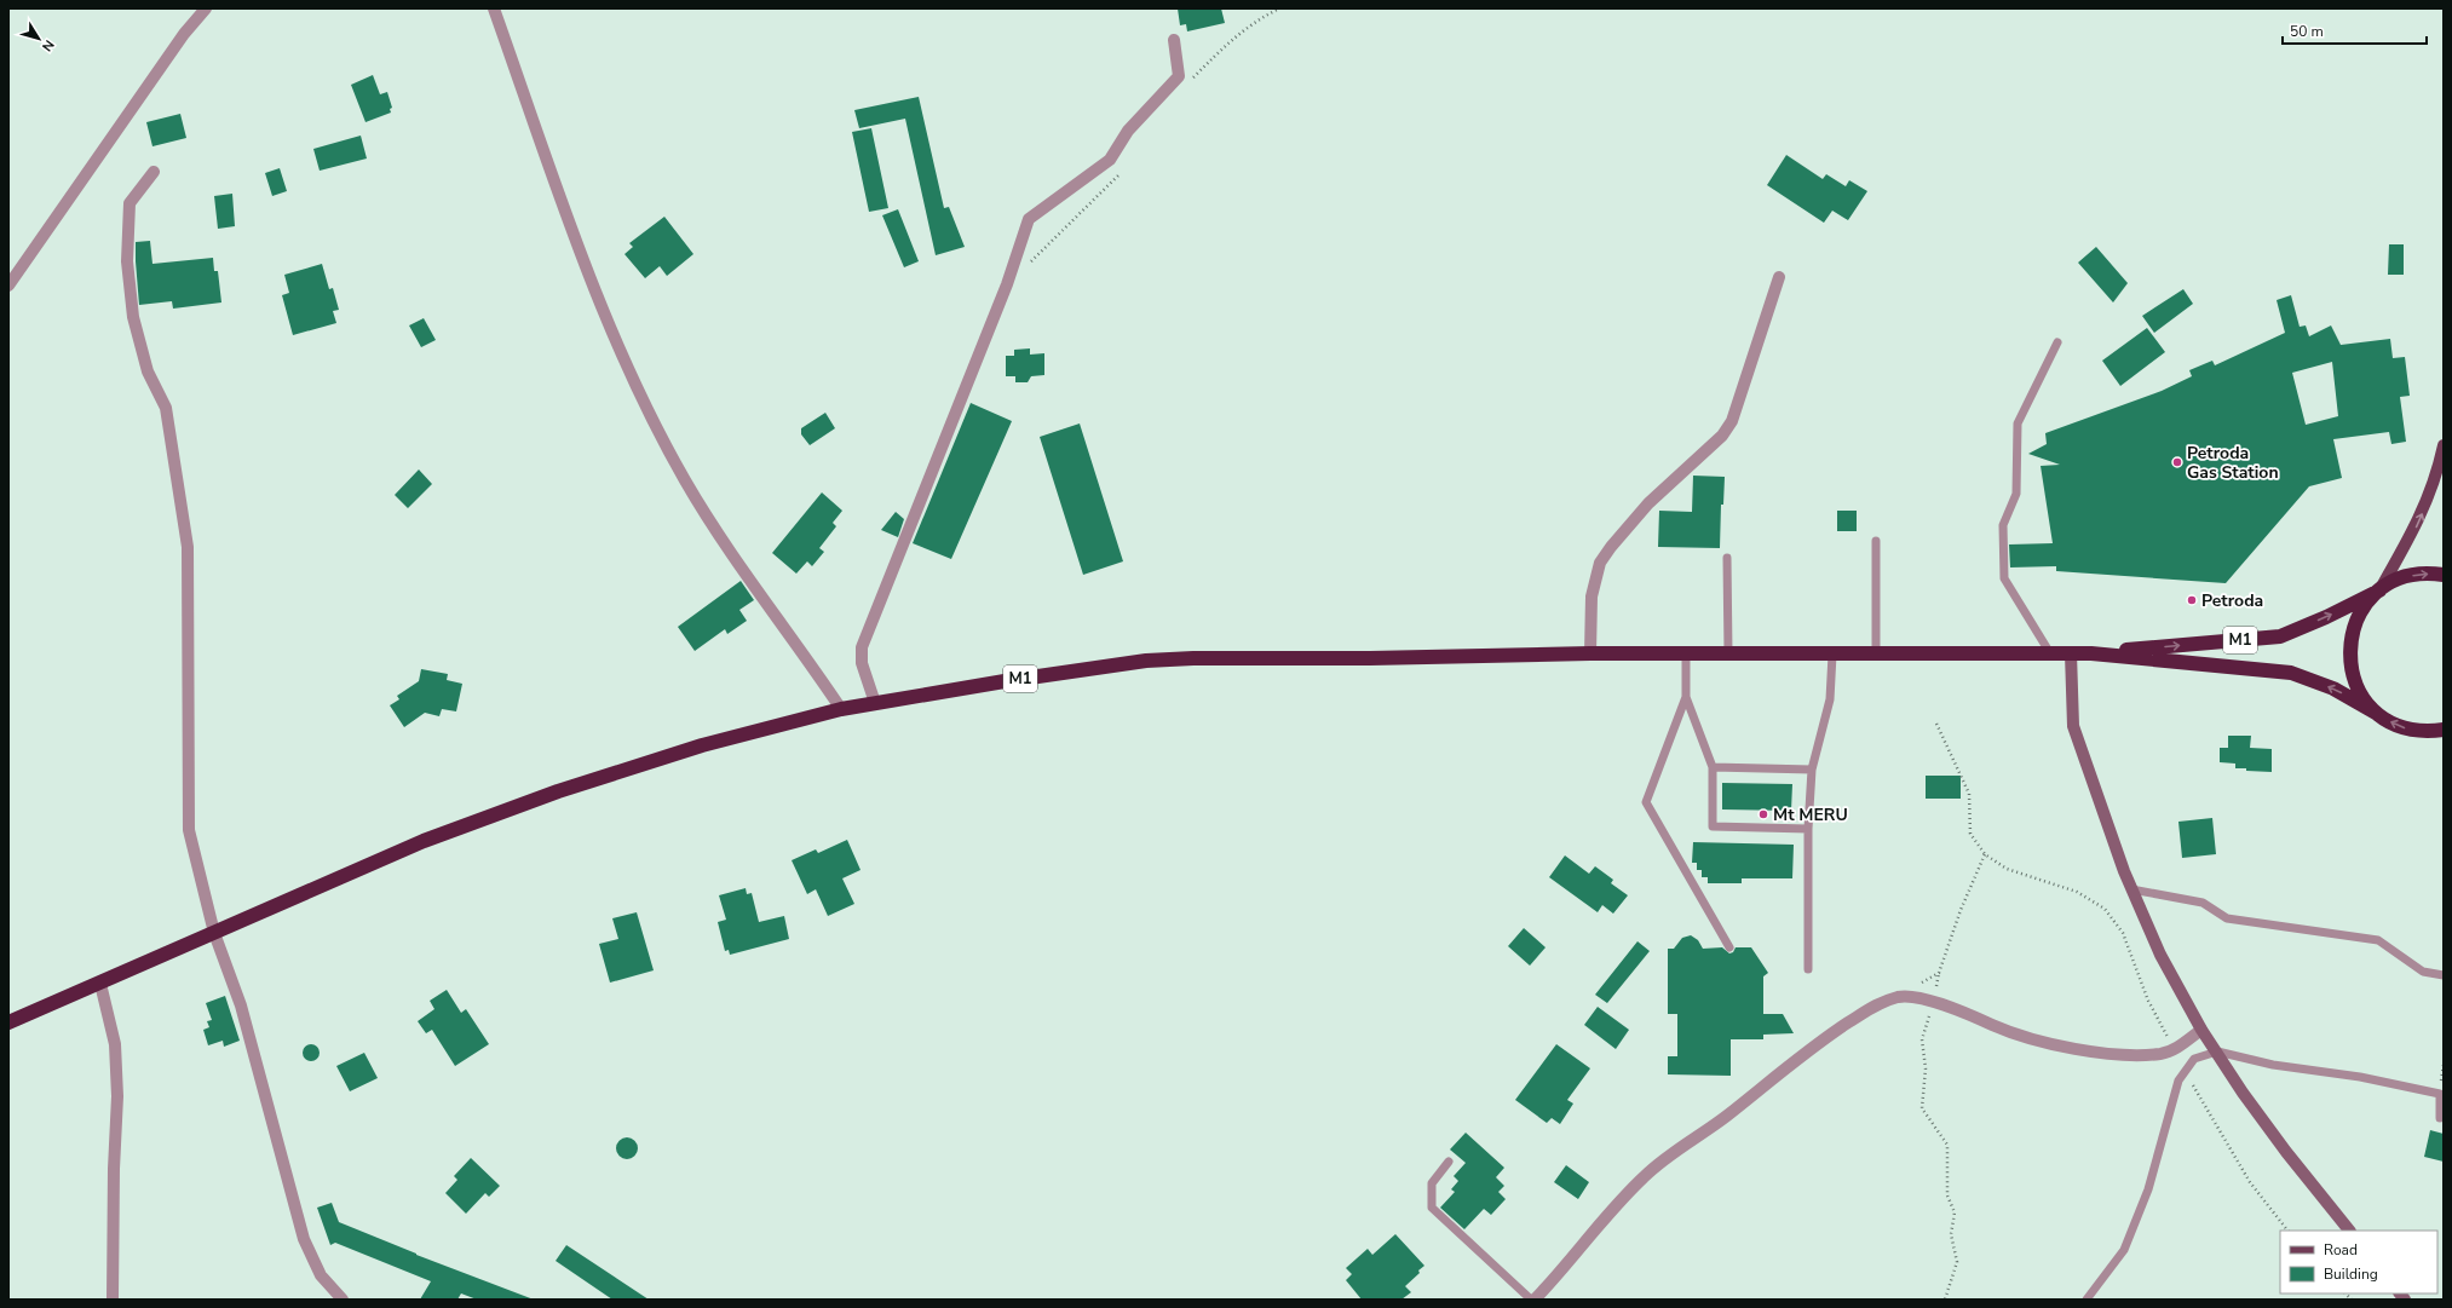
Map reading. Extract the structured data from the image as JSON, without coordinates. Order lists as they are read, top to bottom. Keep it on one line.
{"streets":{"highway":["M1"]},"places":["Petroda Gas Station","Petroda","Mt MERU"],"legend":["Road","Building"],"scale_bar":"50 m","north":"bottom right"}
